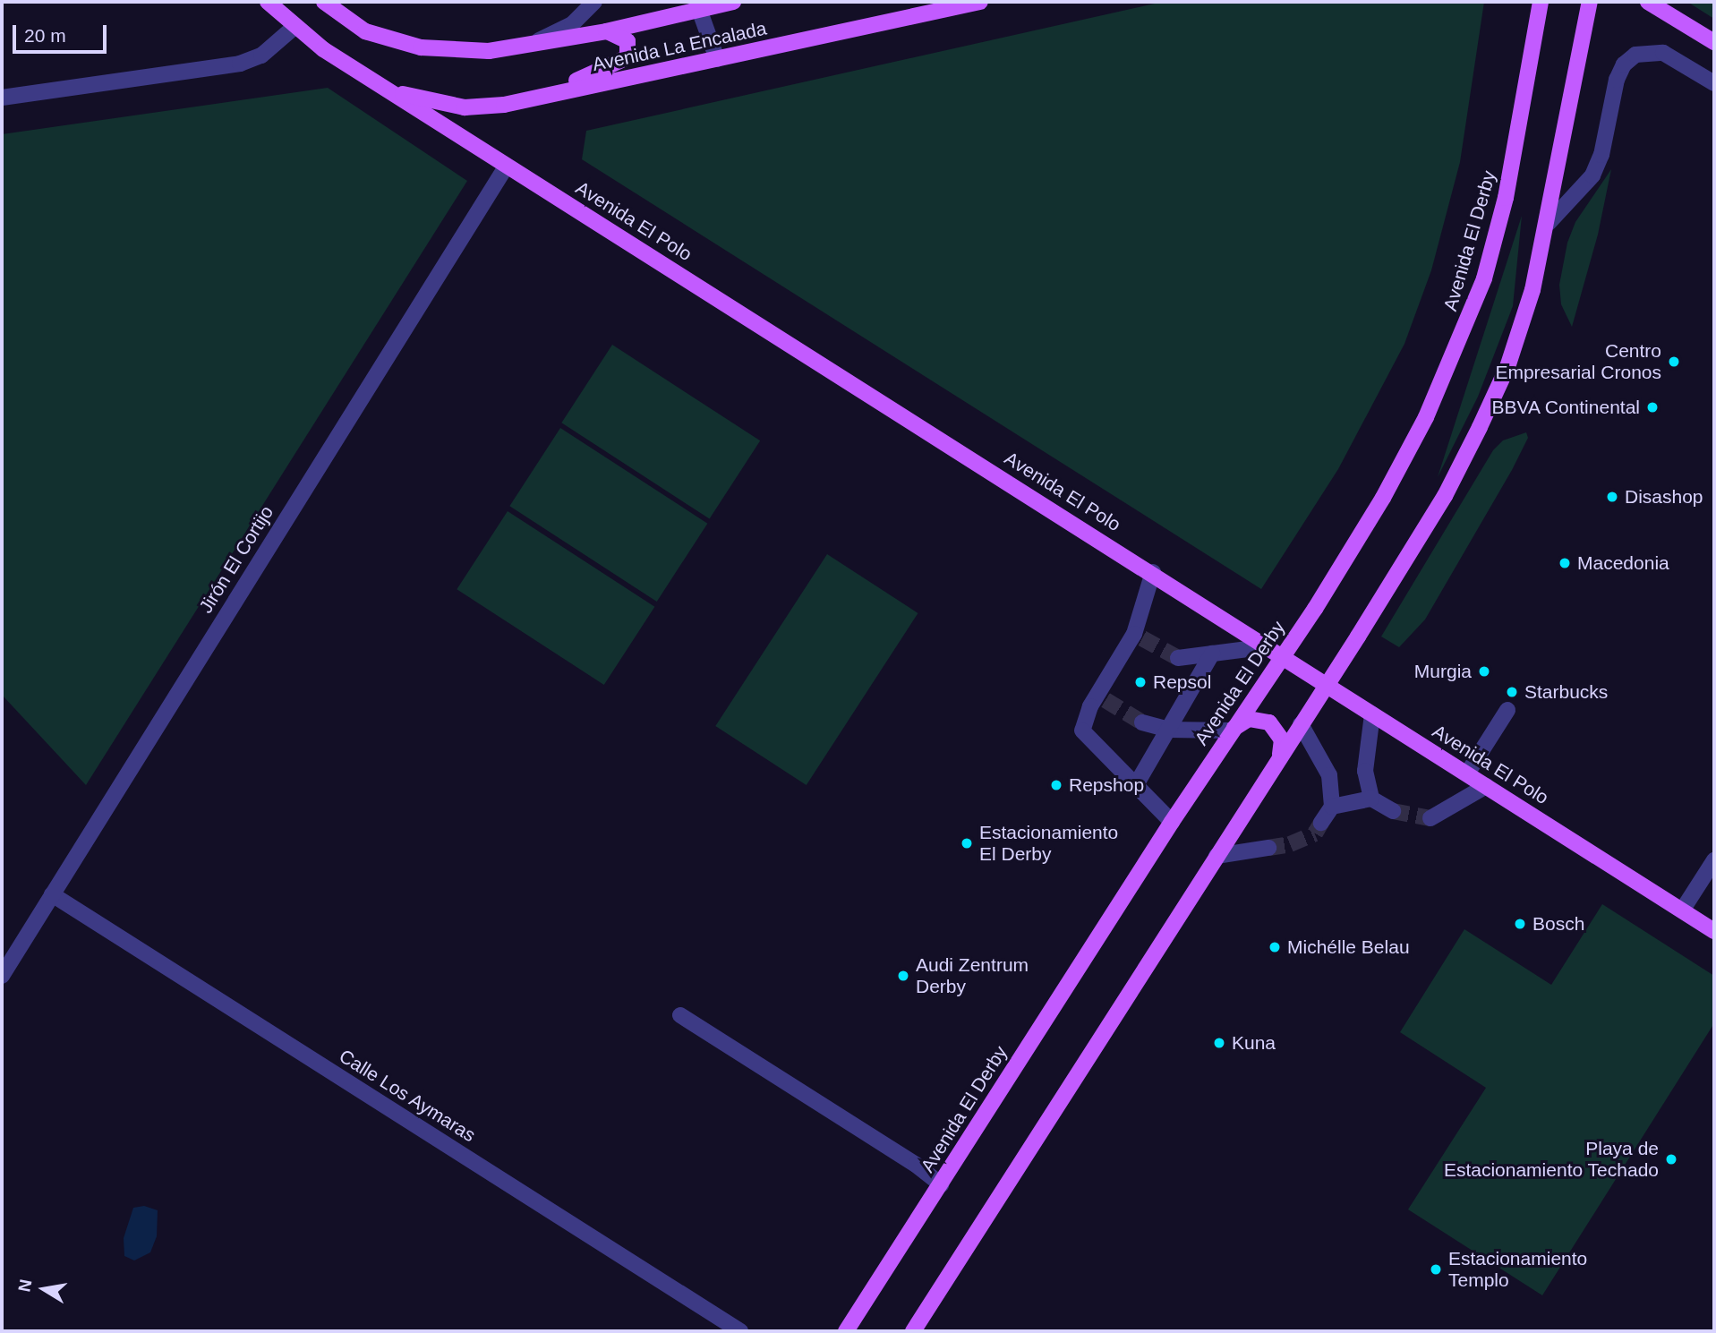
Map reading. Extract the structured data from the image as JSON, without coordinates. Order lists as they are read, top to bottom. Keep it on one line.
{"streets":{"main road":["Avenida La Encalada","Avenida El Polo","Avenida El Derby"],"street":["Jirón El Cortijo","Calle Los Aymaras"]},"crossings":[["Avenida La Encalada","Avenida El Polo"],["Avenida El Polo","Avenida El Derby"],["Avenida El Polo","Jirón El Cortijo"],["Jirón El Cortijo","Calle Los Aymaras"]],"places":["Centro Empresarial Cronos","BBVA Continental","Disashop","Macedonia","Murgia","Repsol","Starbucks","Repshop","Estacionamiento El Derby","Bosch","Michélle Belau","Audi Zentrum Derby","Kuna","Playa de Estacionamiento Techado","Estacionamiento Templo"],"scale_bar":"20 m","north":"left"}
